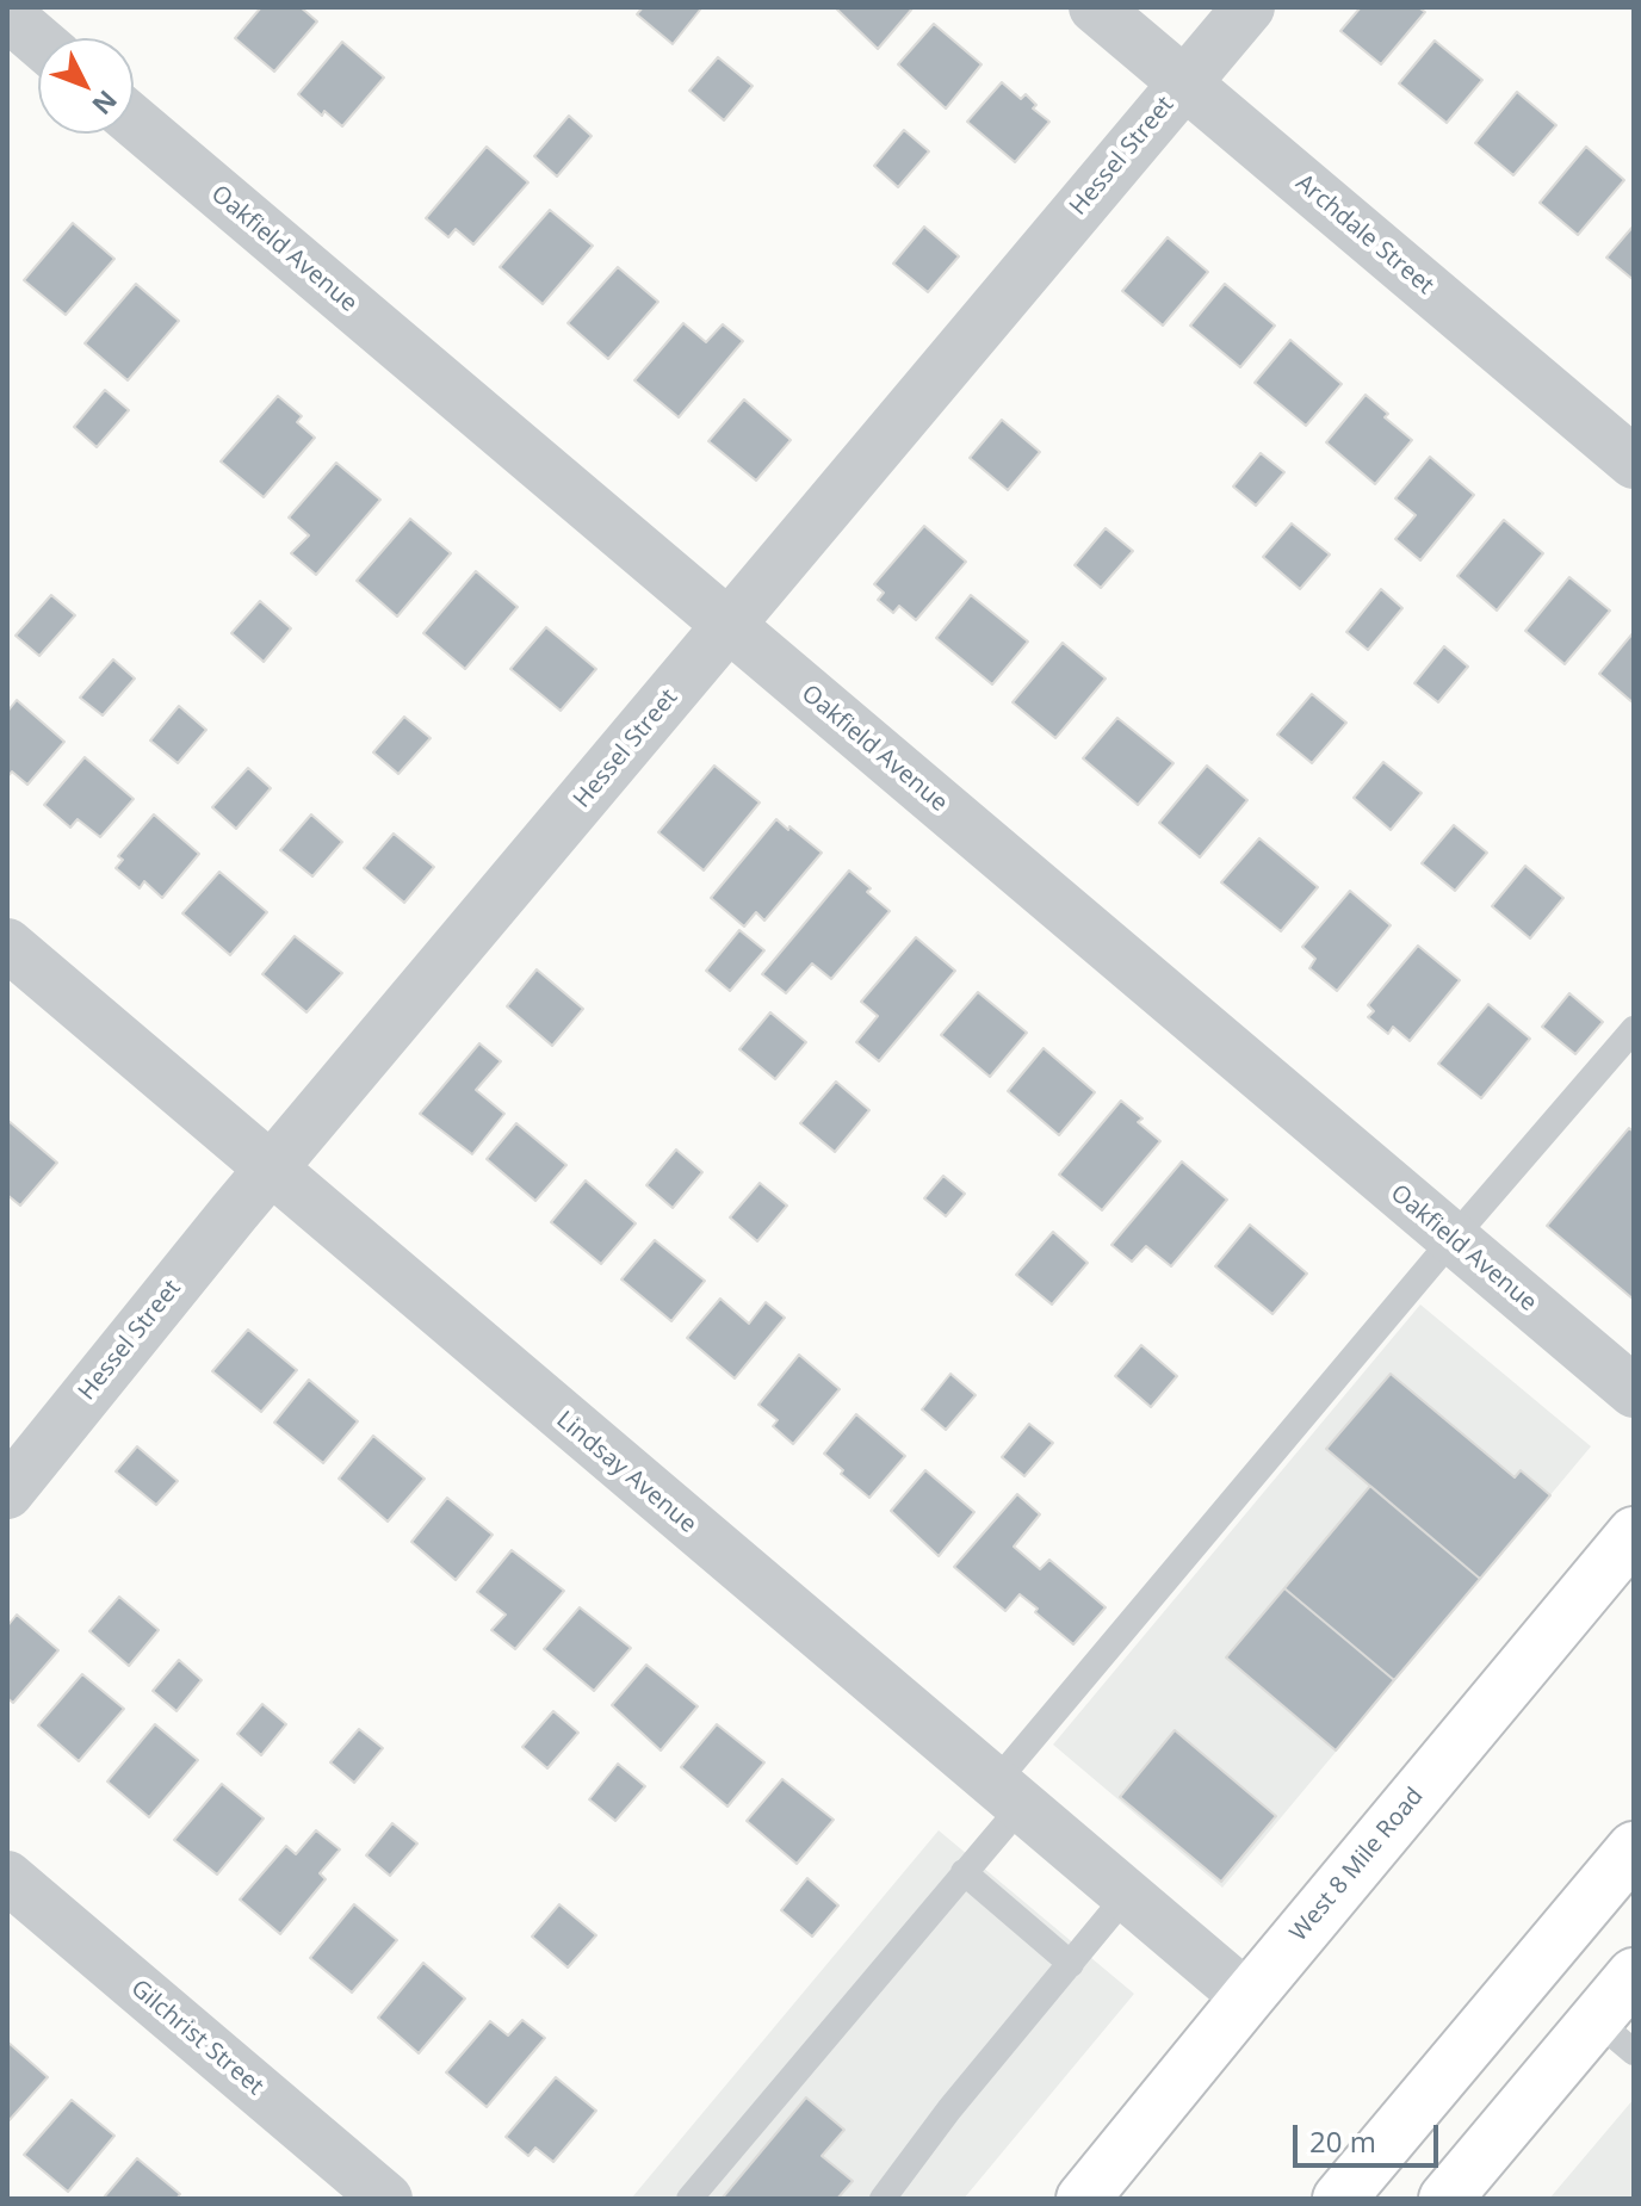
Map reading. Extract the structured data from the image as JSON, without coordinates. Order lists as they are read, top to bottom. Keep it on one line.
{"streets":{"highway":["West 8 Mile Road"],"street":["Hessel Street","Archdale Street","Oakfield Avenue","Lindsay Avenue","Gilchrist Street"]},"crossings":[["Hessel Street","Archdale Street"],["Hessel Street","Oakfield Avenue"],["Hessel Street","Lindsay Avenue"],["Lindsay Avenue","West 8 Mile Road"]],"scale_bar":"20 m","north":"bottom right"}
